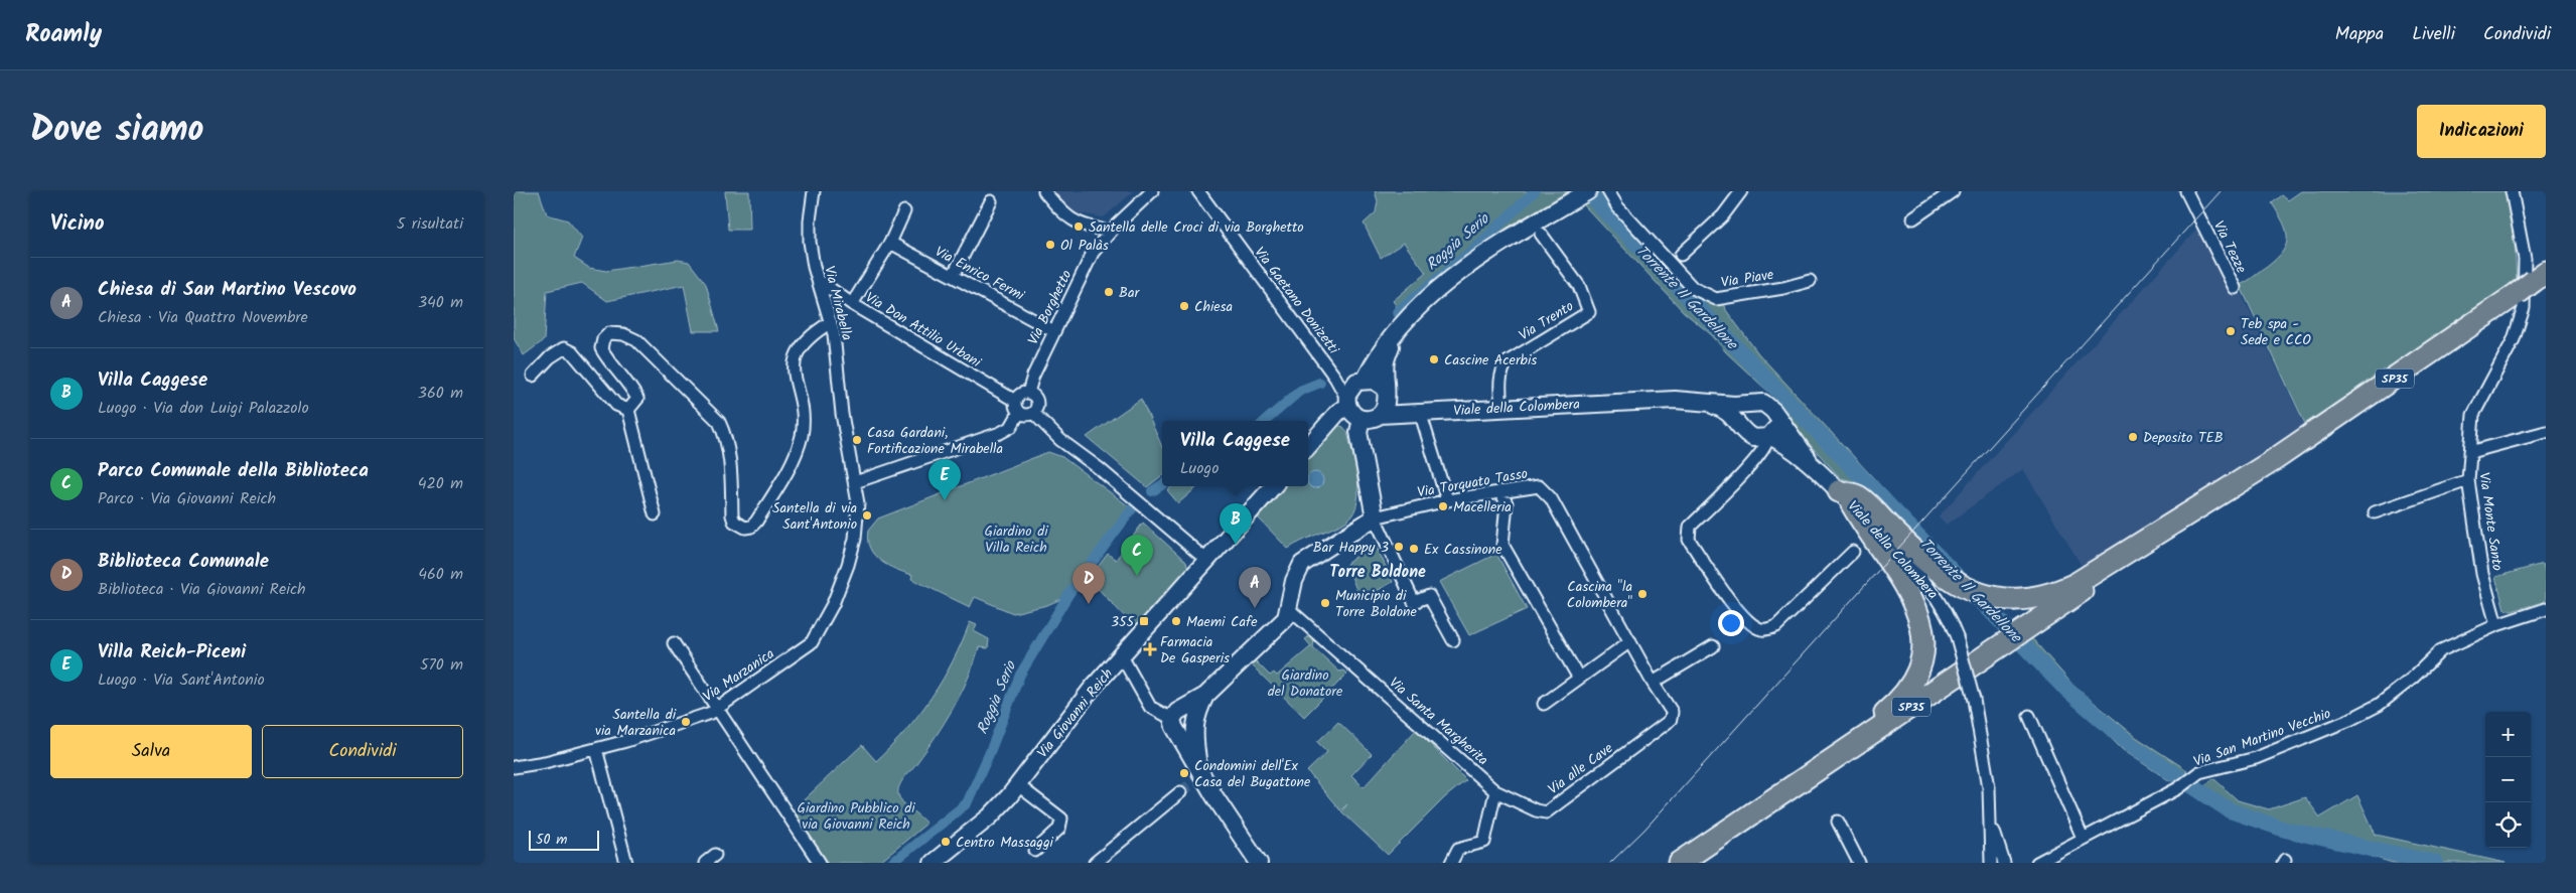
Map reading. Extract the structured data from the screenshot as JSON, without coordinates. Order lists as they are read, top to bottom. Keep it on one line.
{"streets":{"highway":["SP35"],"street":["Via Tezze","Via Enrico Fermi","Via Piave","Via Gaetano Donizetti","Via Mirabella","Via Borghetto","Via Trento","Via Don Attilio Urbani","Viale della Colombera","Via Torquato Tasso","Via Monte Santo","Via Marzanica","Via Giovanni Reich","Via Santa Margherita","Via San Martino Vecchio","Via alle Cave"]},"crossings":[["Via Enrico Fermi","Via Borghetto"],["Via Gaetano Donizetti","Viale della Colombera"],["Via Mirabella","Via Don Attilio Urbani"],["Via Mirabella","Via Marzanica"],["Via Borghetto","Via Don Attilio Urbani"],["Via Trento","Viale della Colombera"],["SP35","Via Monte Santo"],["Via Torquato Tasso","Via alle Cave"],["Via Monte Santo","Via San Martino Vecchio"],["Via Santa Margherita","Via alle Cave"]],"districts":["Torre Boldone"],"water":["Roggia Serio","Torrente Il Gardellone"],"parks":["Giardino di Villa Reich","Giardino del Donatore","Giardino Pubblico di via Giovanni Reich"],"places":{"other":["Santella delle Croci di via Borghetto","Ol Palàs","Bar","Chiesa","Teb spa - Sede e CCO","Cascine Acerbis","Deposito TEB","Casa Gardani, Fortificazione Mirabella","Macelleria","Santella di via Sant'Antonio","Bar Happy 3","Ex Cassinone","Cascina \"la Colombera\"","Municipio di Torre Boldone","Maemi Cafe","Santella di via Marzanica","Condomini dell'Ex Casa del Bugattone","Centro Massaggi"],"transit":["355"],"health":["Farmacia De Gasperis"]},"scale_bar":"50 m","page":{"header":"Roamly","nav":["Mappa","Livelli","Condividi"],"title":"Dove siamo","buttons":["Indicazioni",["Salva","Condividi"]],"heading":["Vicino","5 risultati"],"list":[{"mark":"A","name":"Chiesa di San Martino Vescovo","note":"Chiesa · Via Quattro Novembre","value":"340 m"},{"mark":"B","name":"Villa Caggese","note":"Luogo · Via don Luigi Palazzolo","value":"360 m"},{"mark":"C","name":"Parco Comunale della Biblioteca","note":"Parco · Via Giovanni Reich","value":"420 m"},{"mark":"D","name":"Biblioteca Comunale","note":"Biblioteca · Via Giovanni Reich","value":"460 m"},{"mark":"E","name":"Villa Reich-Piceni","note":"Luogo · Via Sant'Antonio","value":"570 m"}],"popup":["Villa Caggese","Luogo"],"pins":["E","B","C","D","A"],"map_buttons":["+","−"],"scale":"50 m"}}
